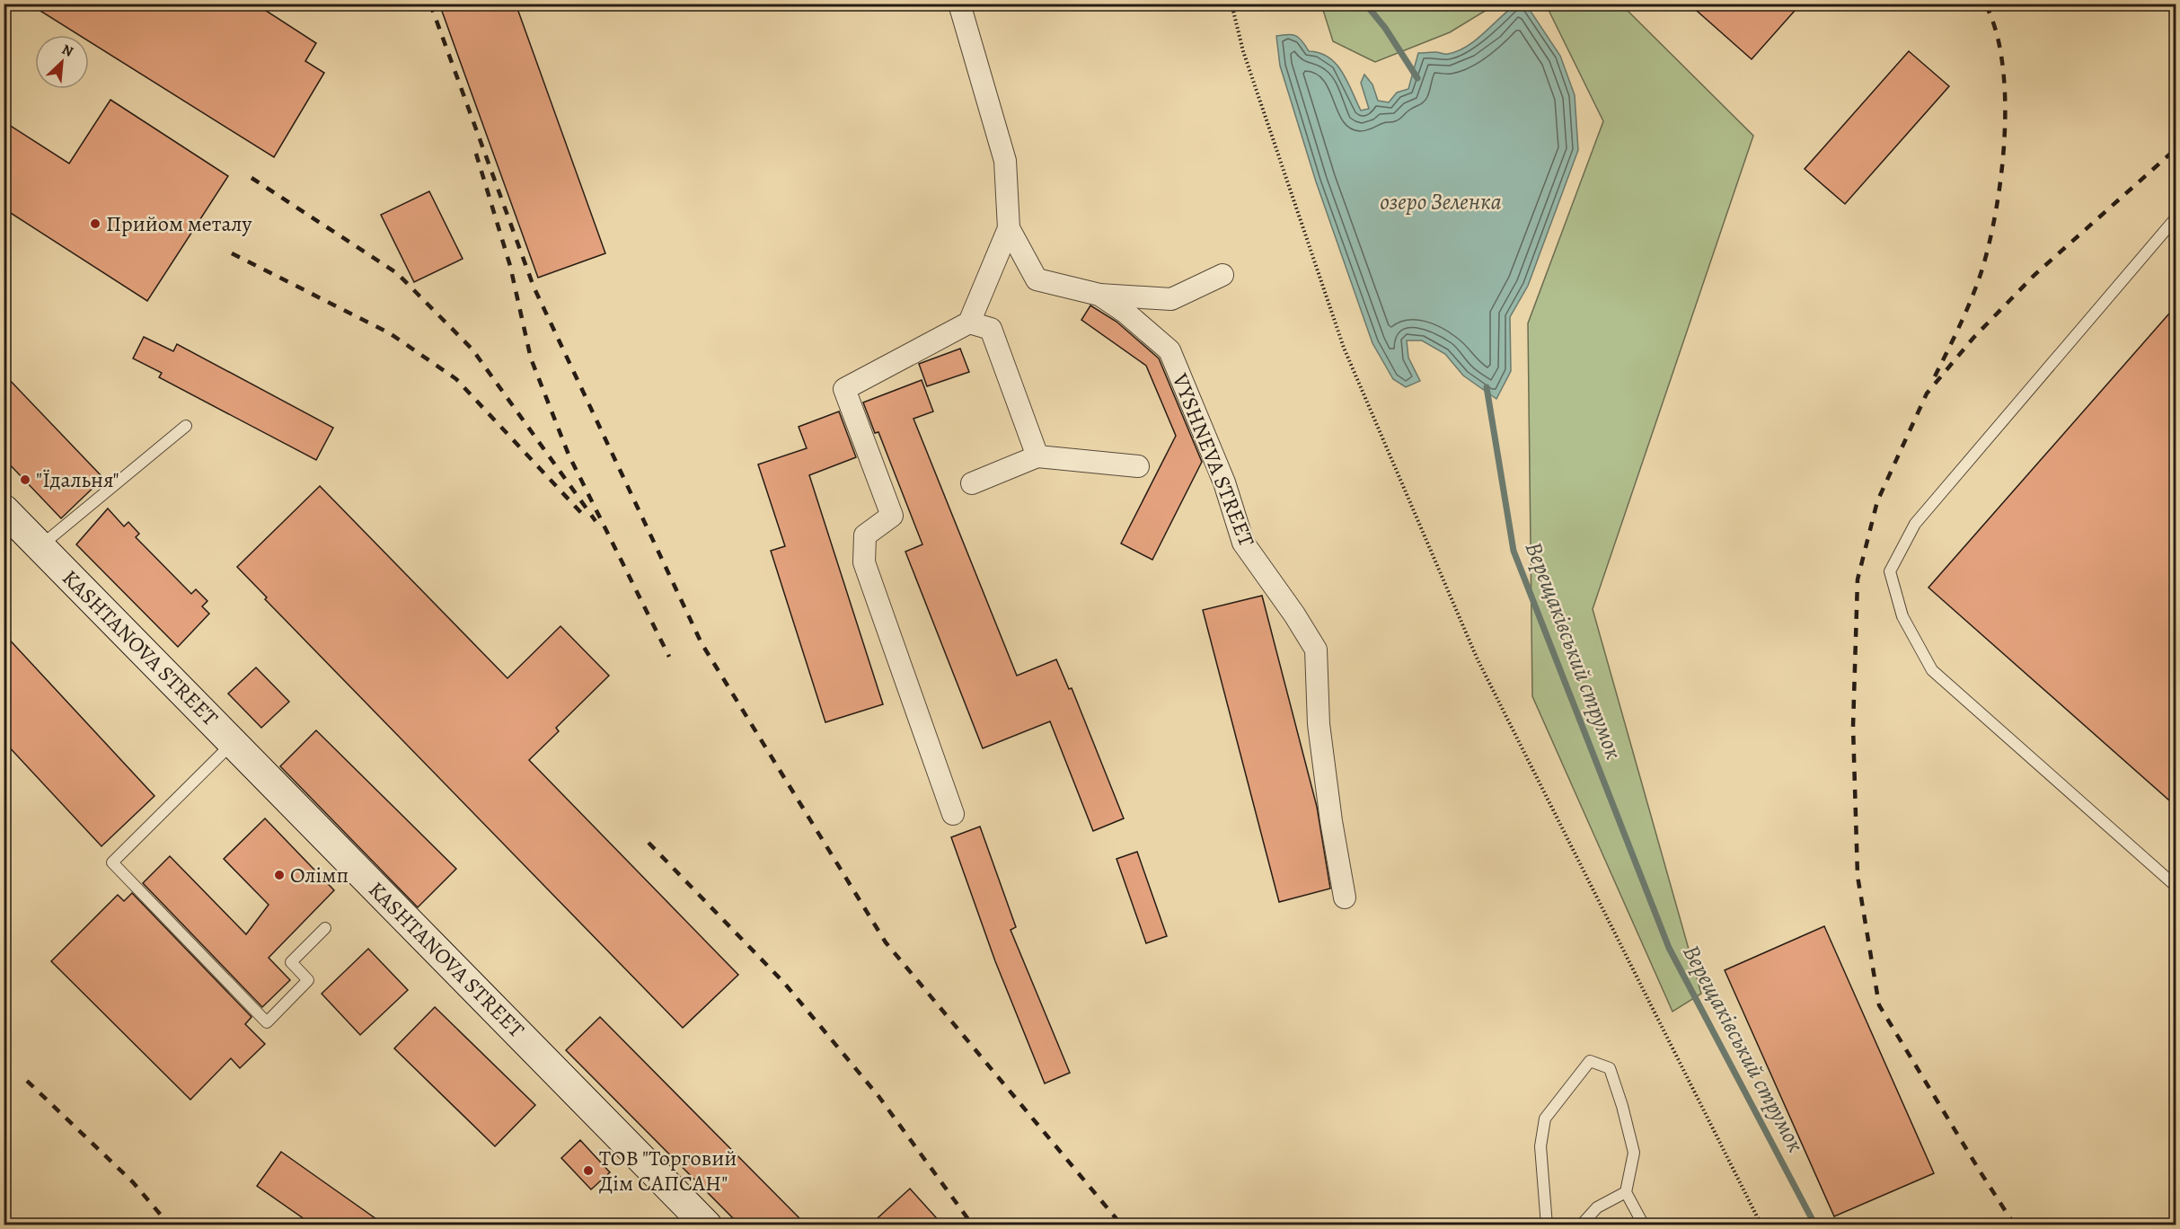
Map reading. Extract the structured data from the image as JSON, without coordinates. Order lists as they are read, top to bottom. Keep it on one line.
{"streets":{"street":["VYSHNEVA STREET","KASHTANOVA STREET"]},"water":["озеро Зеленка","Верещаківський струмок"],"places":["Прийом металу","\"Їдальня\"","Олімп","ТОВ \"Торговий Дім САПСАН\""],"north":"top right"}
